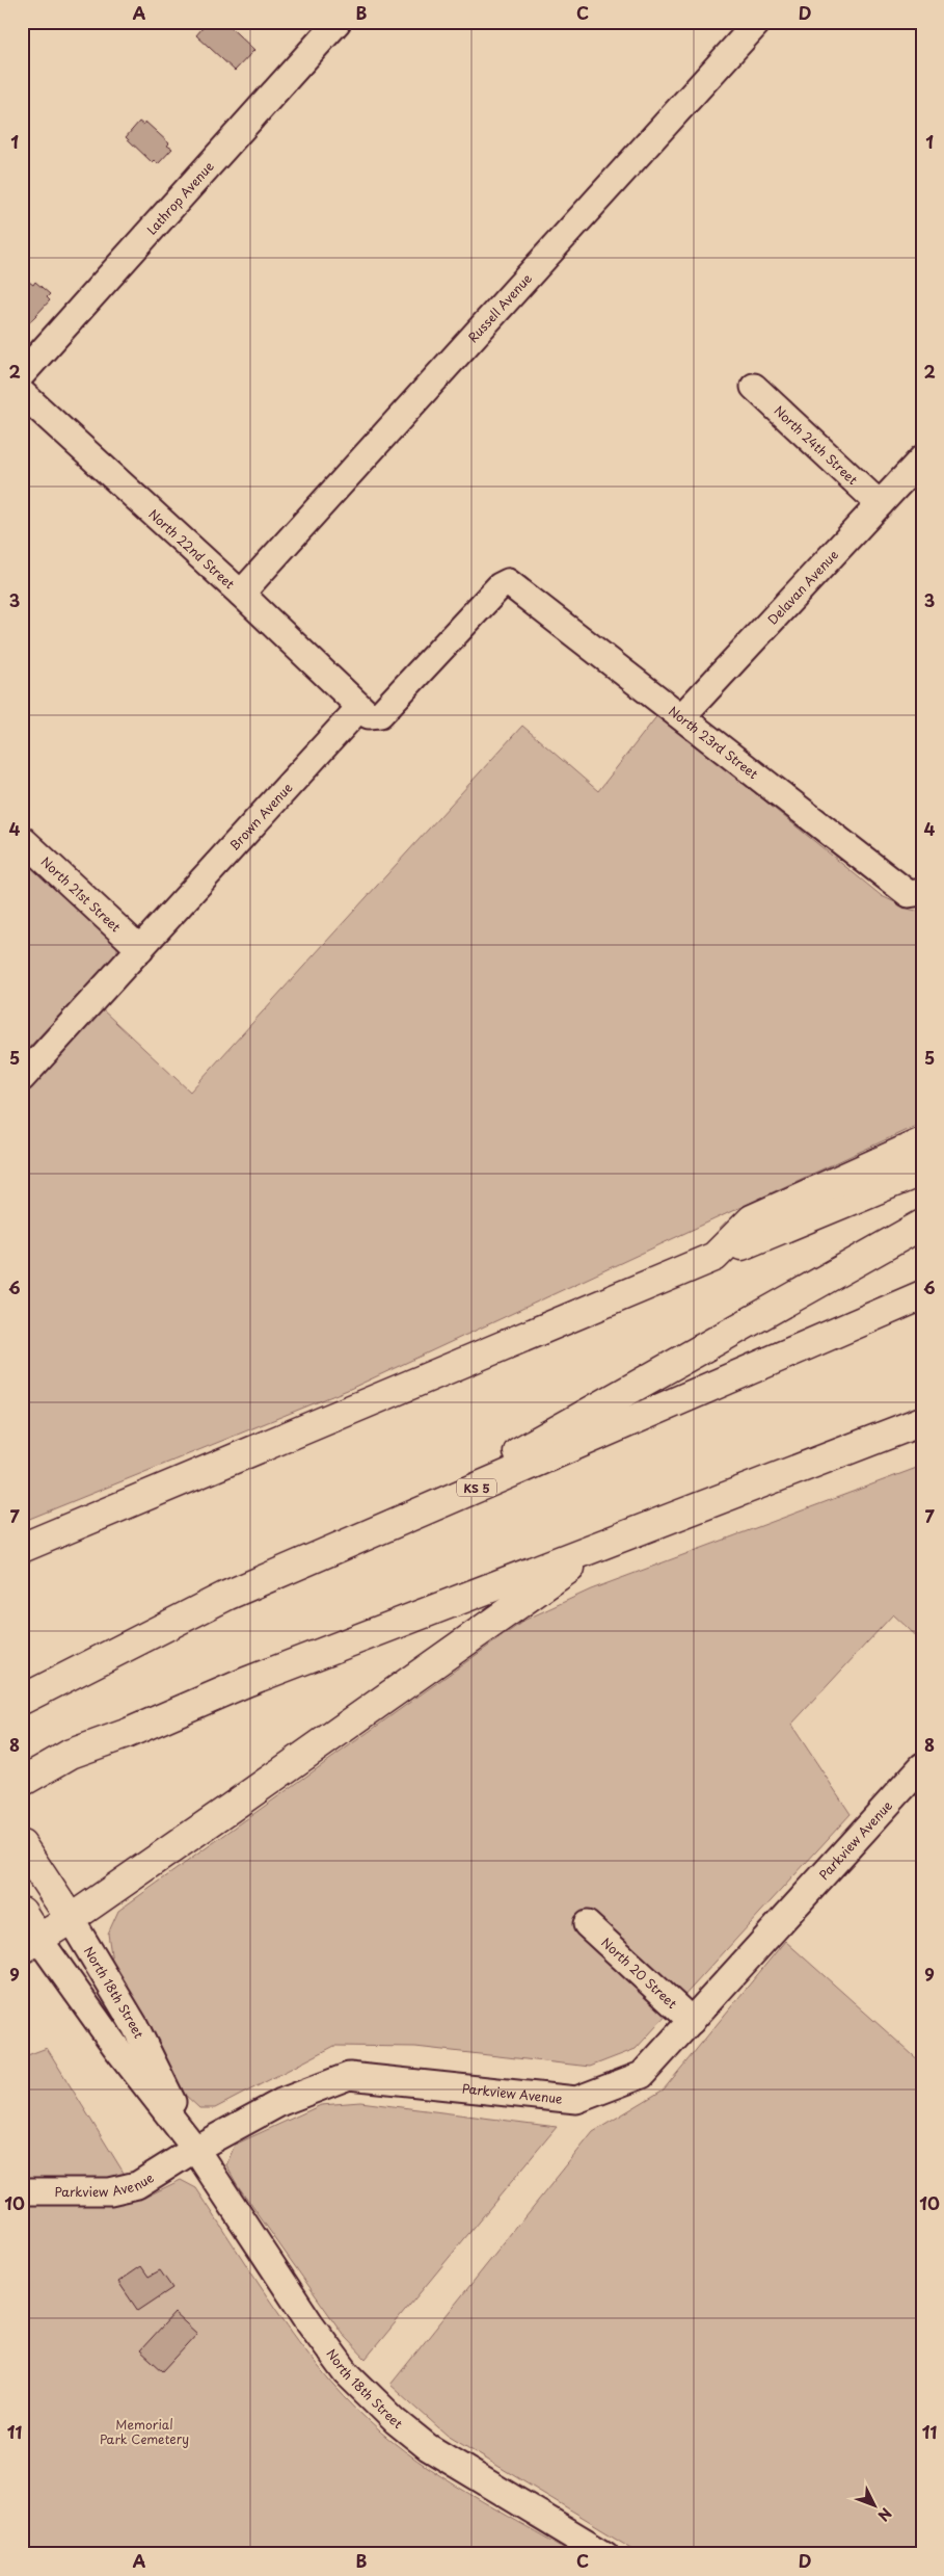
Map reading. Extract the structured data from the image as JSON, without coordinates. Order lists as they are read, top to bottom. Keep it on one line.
{"streets":{"main road":["KS 5","North 18th Street"],"street":["Lathrop Avenue","Russell Avenue","North 24th Street","North 22nd Street","Delavan Avenue","North 23rd Street","Brown Avenue","North 21st Street","Parkview Avenue","North 20 Street"]},"crossings":[["Russell Avenue","North 22nd Street"],["North 24th Street","Delavan Avenue"],["North 22nd Street","North 23rd Street"],["North 22nd Street","Brown Avenue"],["Delavan Avenue","North 23rd Street"],["North 23rd Street","Brown Avenue"],["Brown Avenue","North 21st Street"],["Parkview Avenue","North 20 Street"],["Parkview Avenue","North 18th Street"]],"parks":["Memorial Park Cemetery"],"north":"bottom right","grid":{"columns":["A","B","C","D"],"rows":["1","2","3","4","5","6","7","8","9","10","11"]}}
